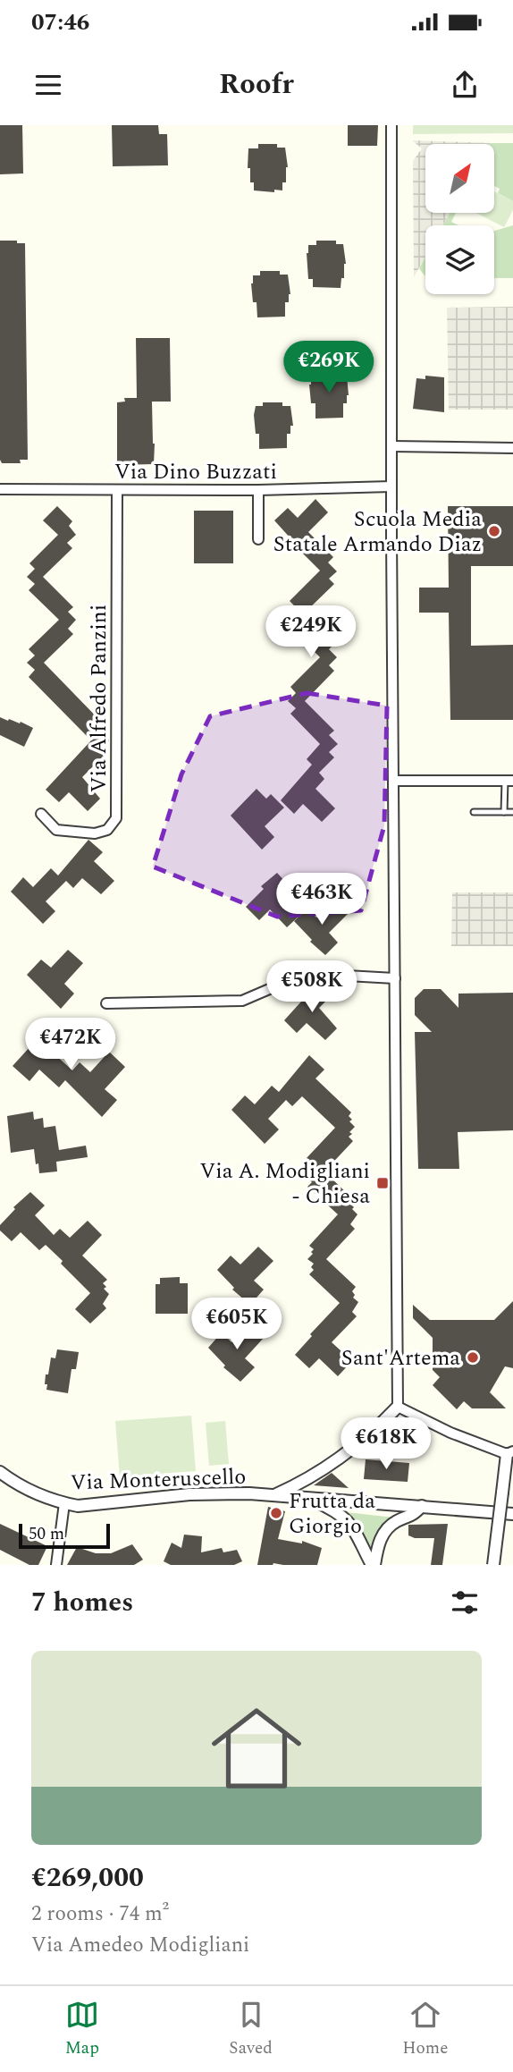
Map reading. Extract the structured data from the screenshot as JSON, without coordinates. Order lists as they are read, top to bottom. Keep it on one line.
{"streets":{"street":["Via Dino Buzzati","Via Alfredo Panzini","Via Monteruscello"]},"crossings":[["Via Dino Buzzati","Via Alfredo Panzini"]],"places":{"other":["Scuola Media Statale Armando Diaz","Sant'Artema","Frutta da Giorgio"],"transit":["Via A. Modigliani - Chiesa"]},"scale_bar":"50 m","north":"top right","page":{"status":"07:46","header":"Roofr","price":["€269K","€249K","€463K","€508K","€472K","€605K","€618K"],"scale":"50 m","heading":"7 homes","list":[{"name":"€269,000","note":"2 rooms · 74 m² · Via Amedeo Modigliani"}],"tabs":["Map","Saved","Home"]}}
